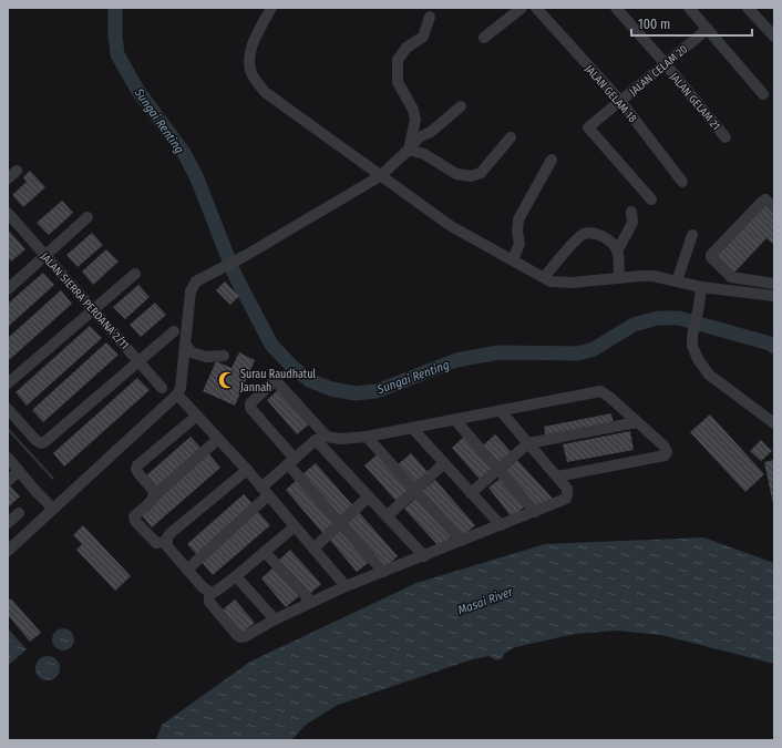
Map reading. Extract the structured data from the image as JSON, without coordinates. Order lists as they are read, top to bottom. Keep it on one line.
{"streets":{"street":["JALAN CELAM 20","JALAN GELAM 18","JALAN GELAM 21","JALAN SIERRA PERDANA 2/11"]},"crossings":[["JALAN CELAM 20","JALAN GELAM 18"],["JALAN CELAM 20","JALAN GELAM 21"]],"water":["Sungai Renting","Masai River"],"places":{"mosque":["Surau Raudhatul Jannah"]},"scale_bar":"100 m"}
